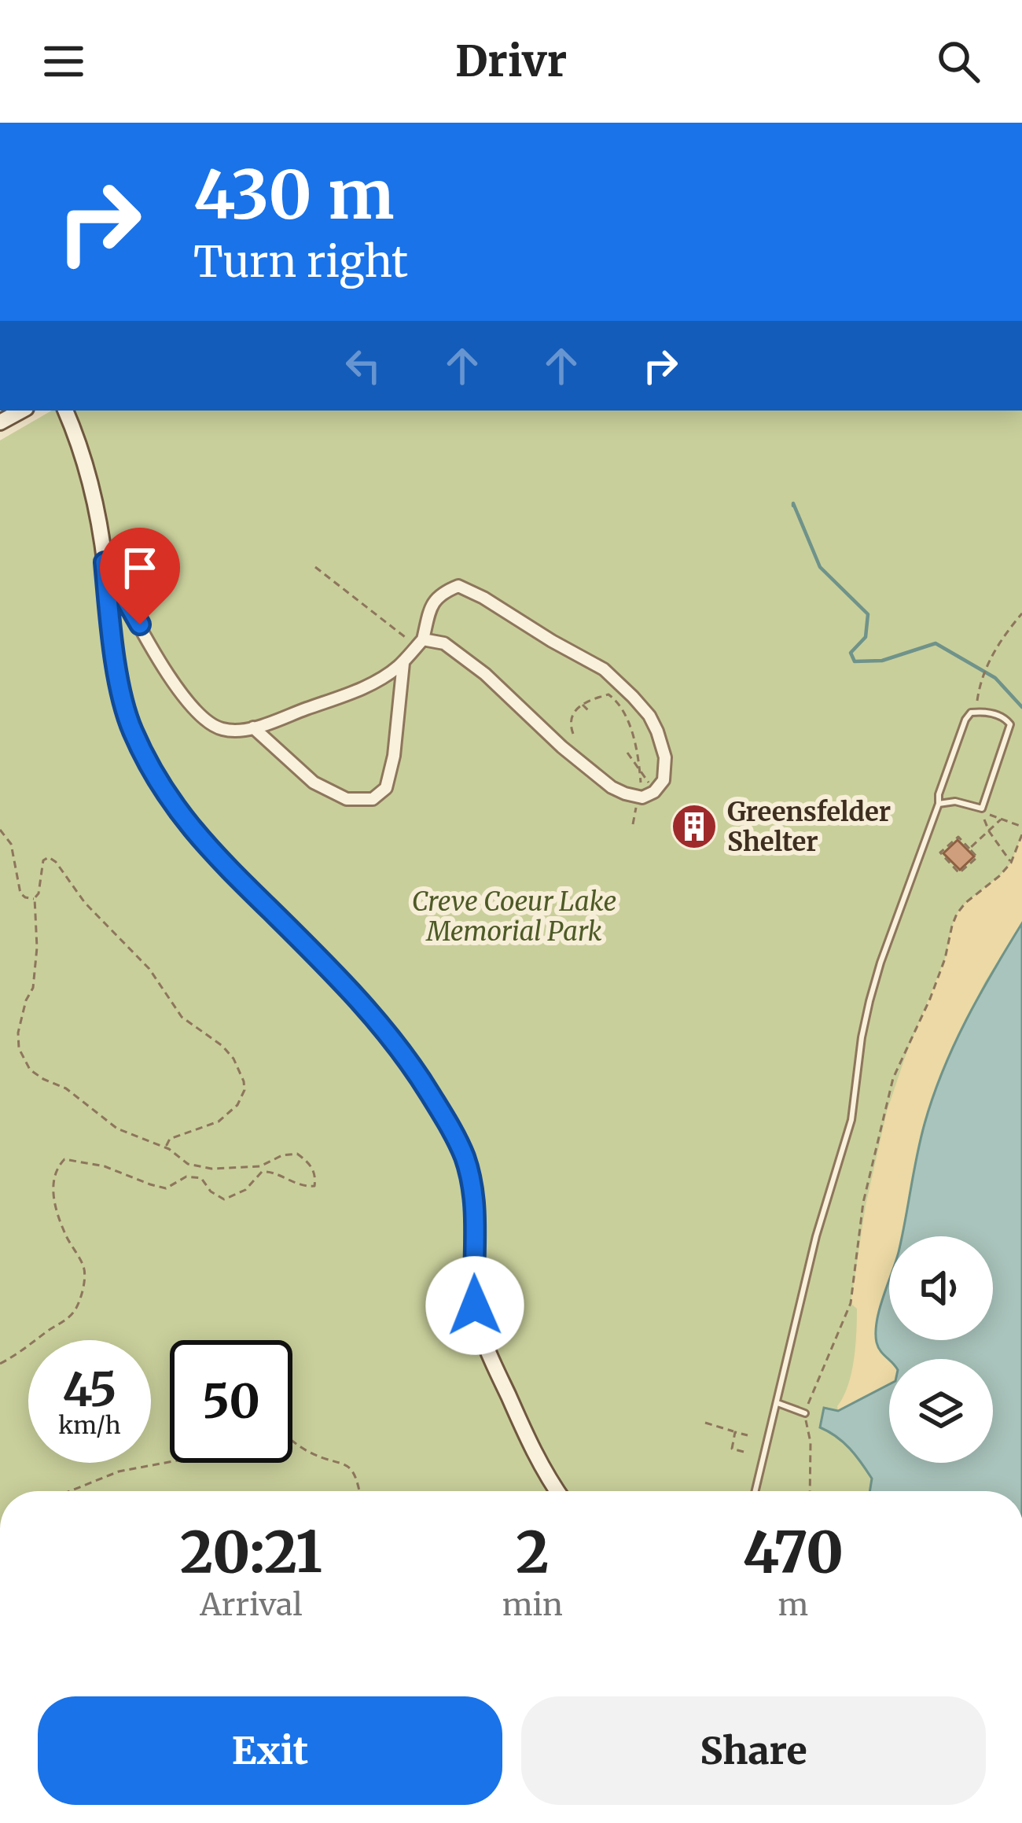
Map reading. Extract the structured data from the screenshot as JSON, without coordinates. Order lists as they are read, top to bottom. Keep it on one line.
{"parks":["Creve Coeur Lake Memorial Park"],"places":{"building":["Greensfelder Shelter"]},"page":{"header":"Drivr","turn":["430 m","Turn right"],"speed":"45 km/h","limit":"50","eta":["20:21","Arrival","2","min","470","m"],"buttons":["Exit","Share"]}}
